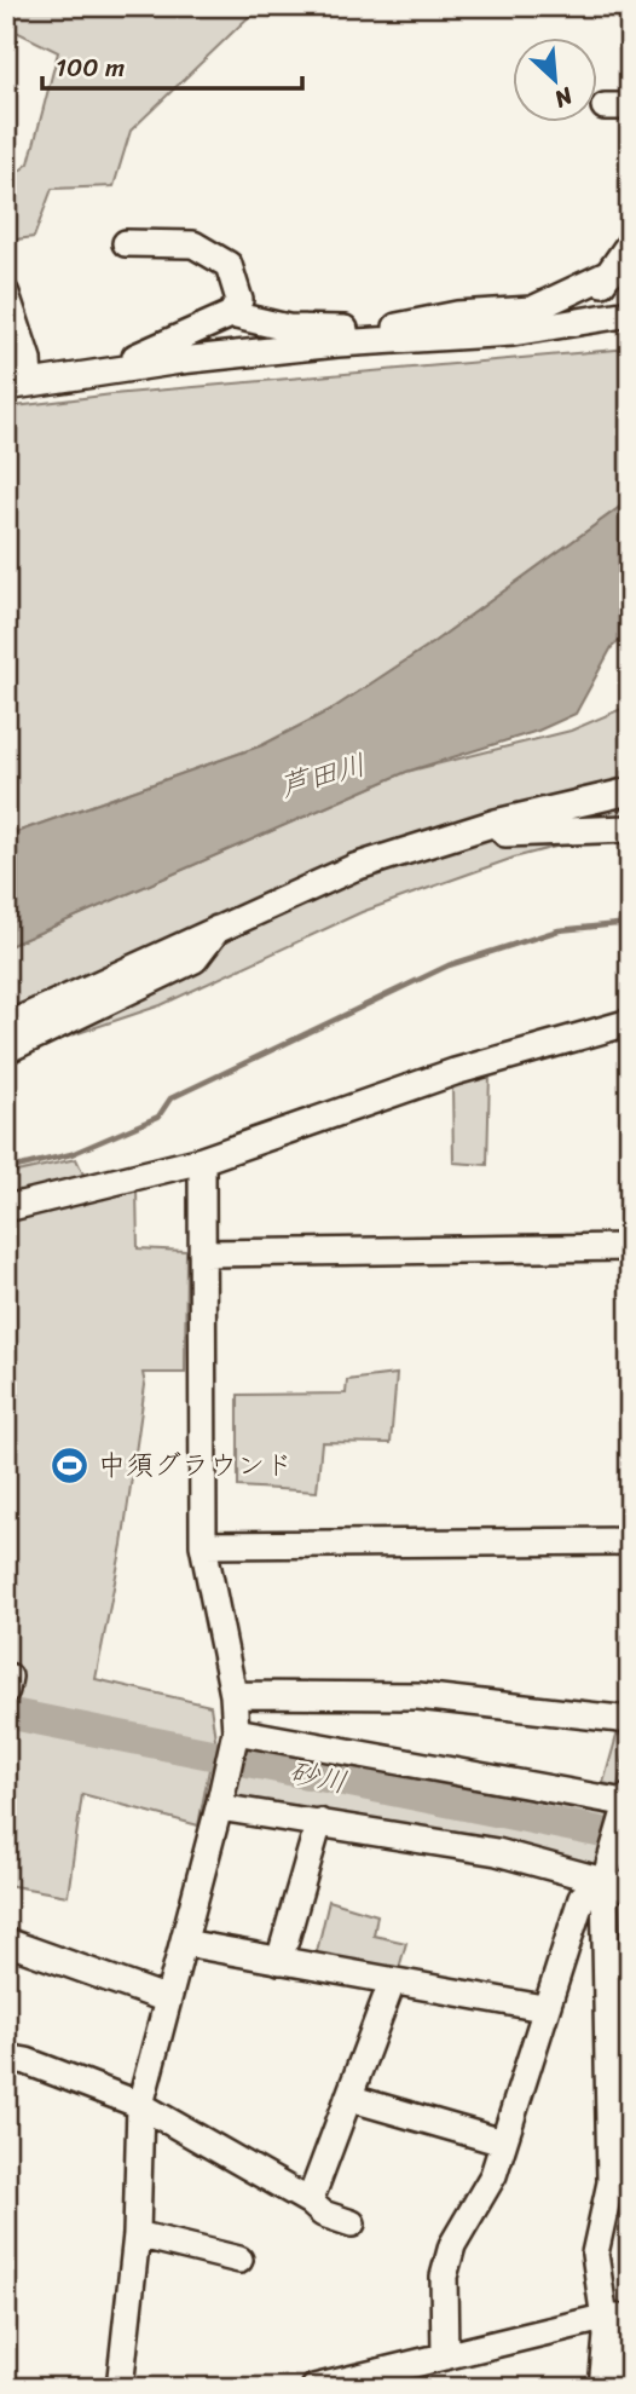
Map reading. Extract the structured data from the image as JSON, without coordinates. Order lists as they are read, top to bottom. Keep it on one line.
{"water":["芦田川","砂川"],"places":{"sports":["中須グラウンド"]},"scale_bar":"100 m","north":"bottom right"}
